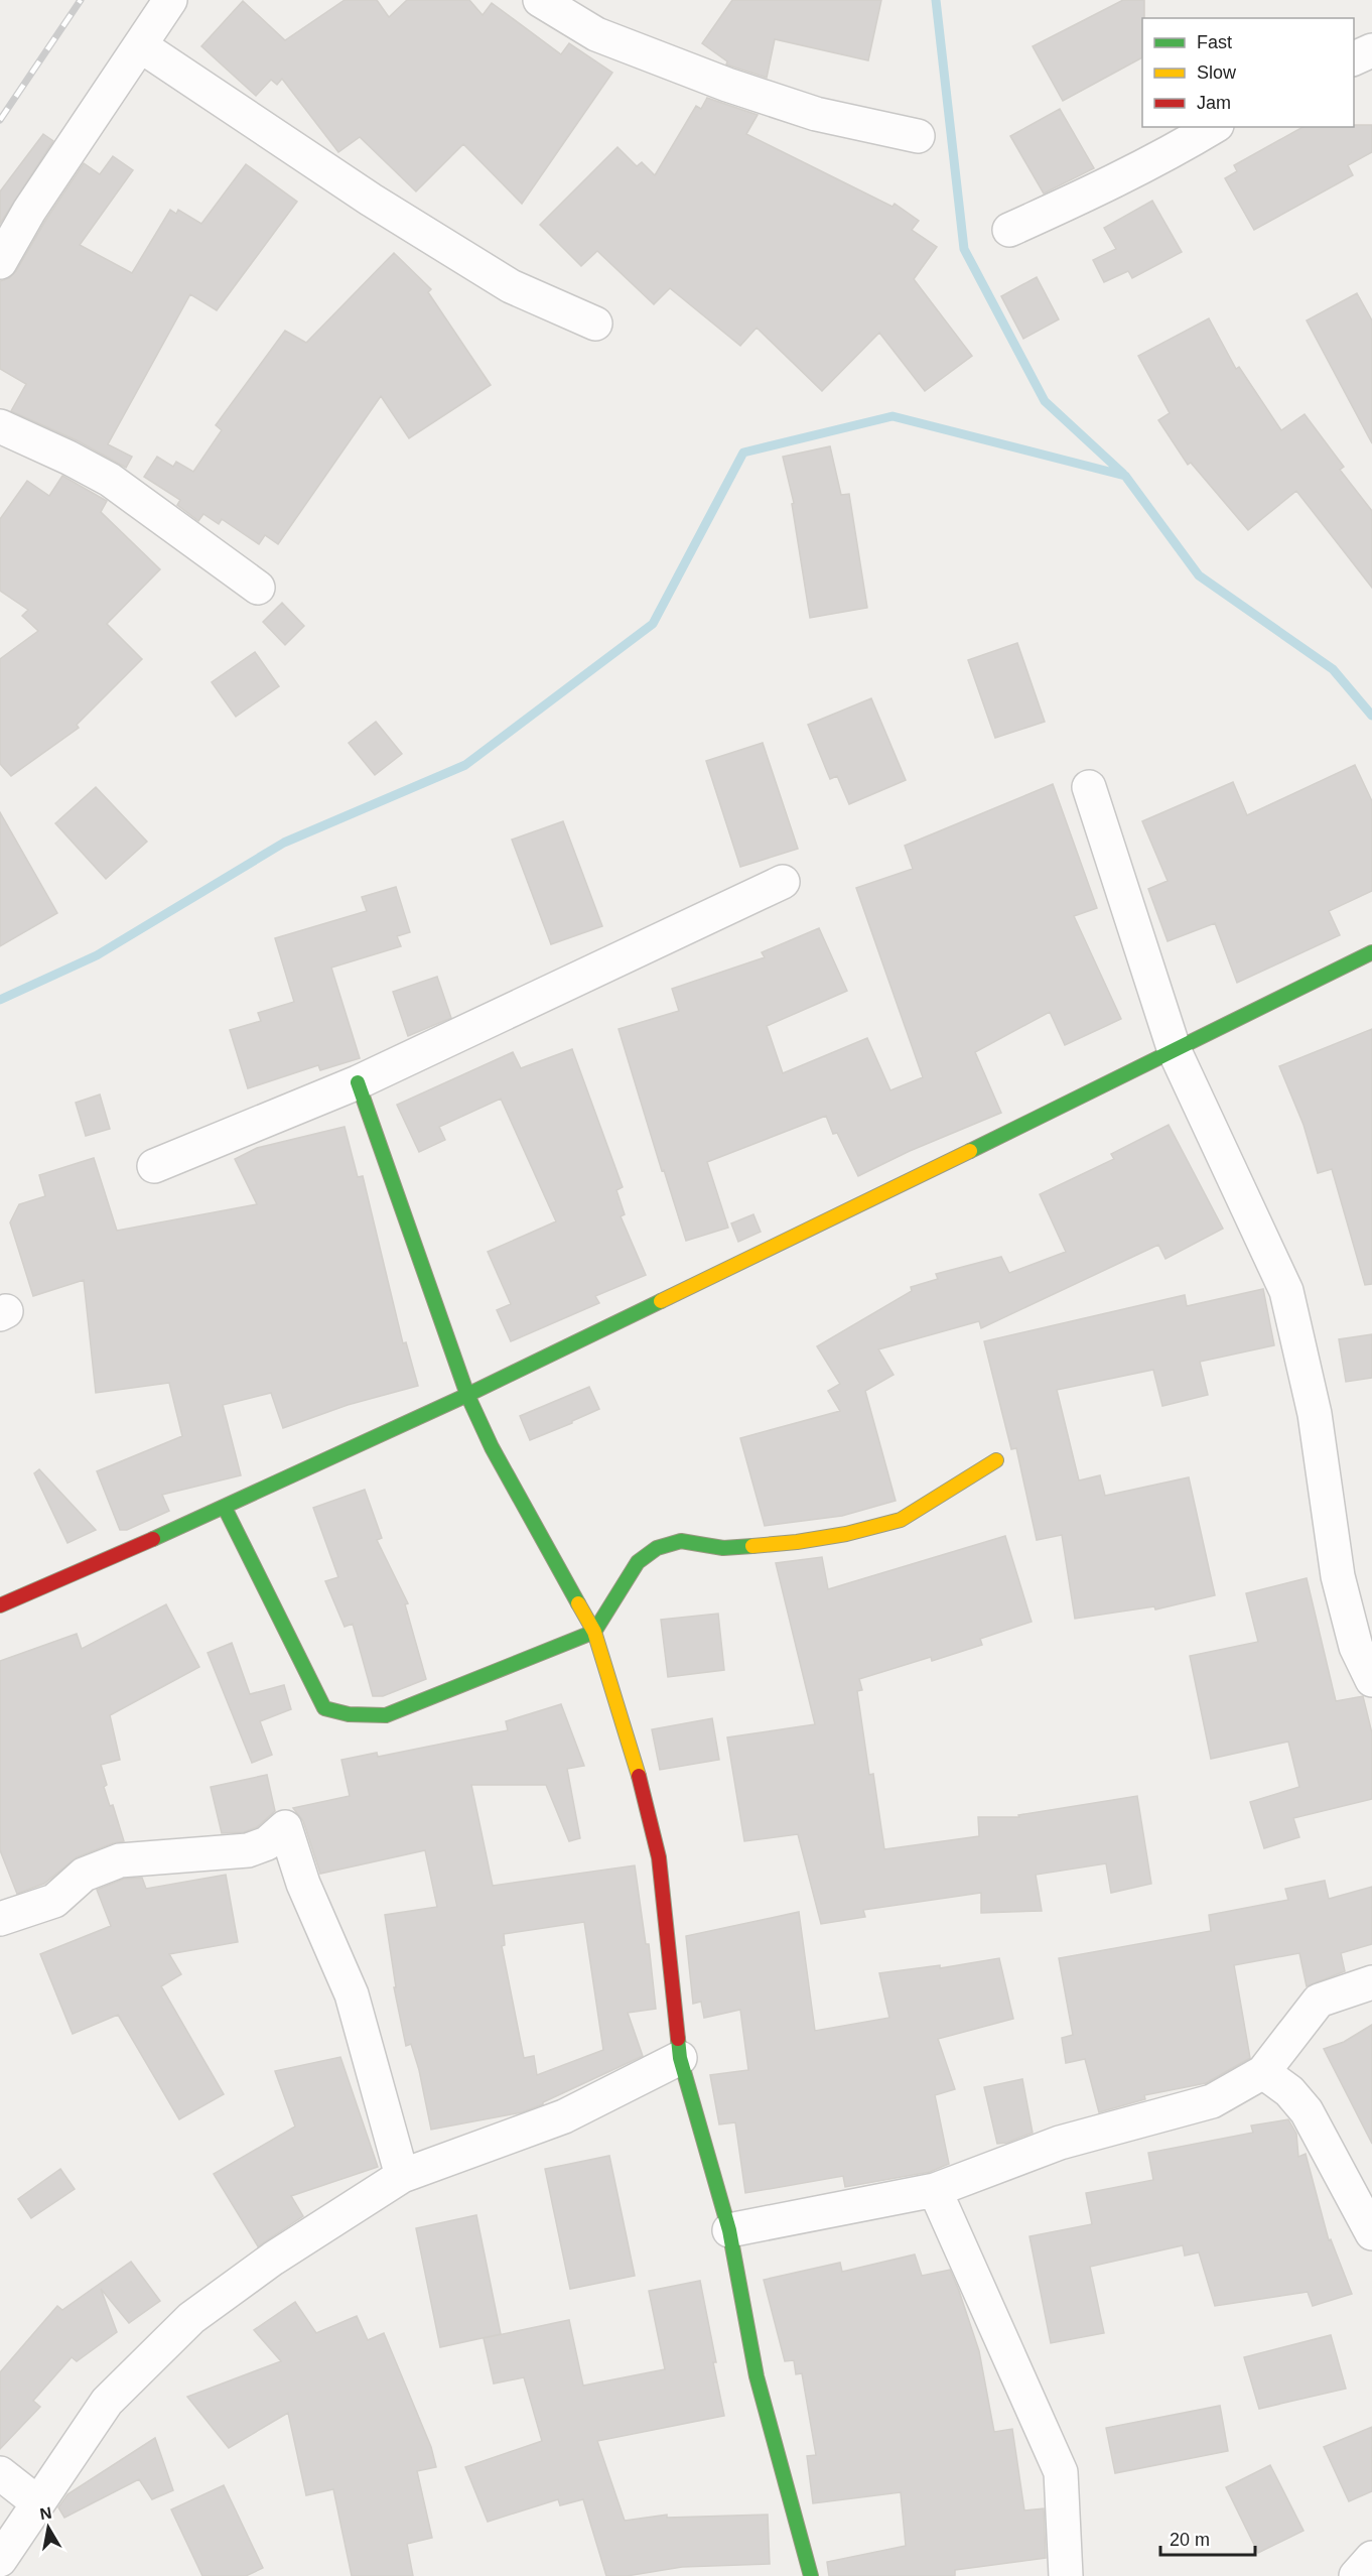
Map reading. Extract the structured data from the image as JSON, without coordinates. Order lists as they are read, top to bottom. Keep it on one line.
{"legend":["Fast","Slow","Jam"],"scale_bar":"20 m","north":"top"}
